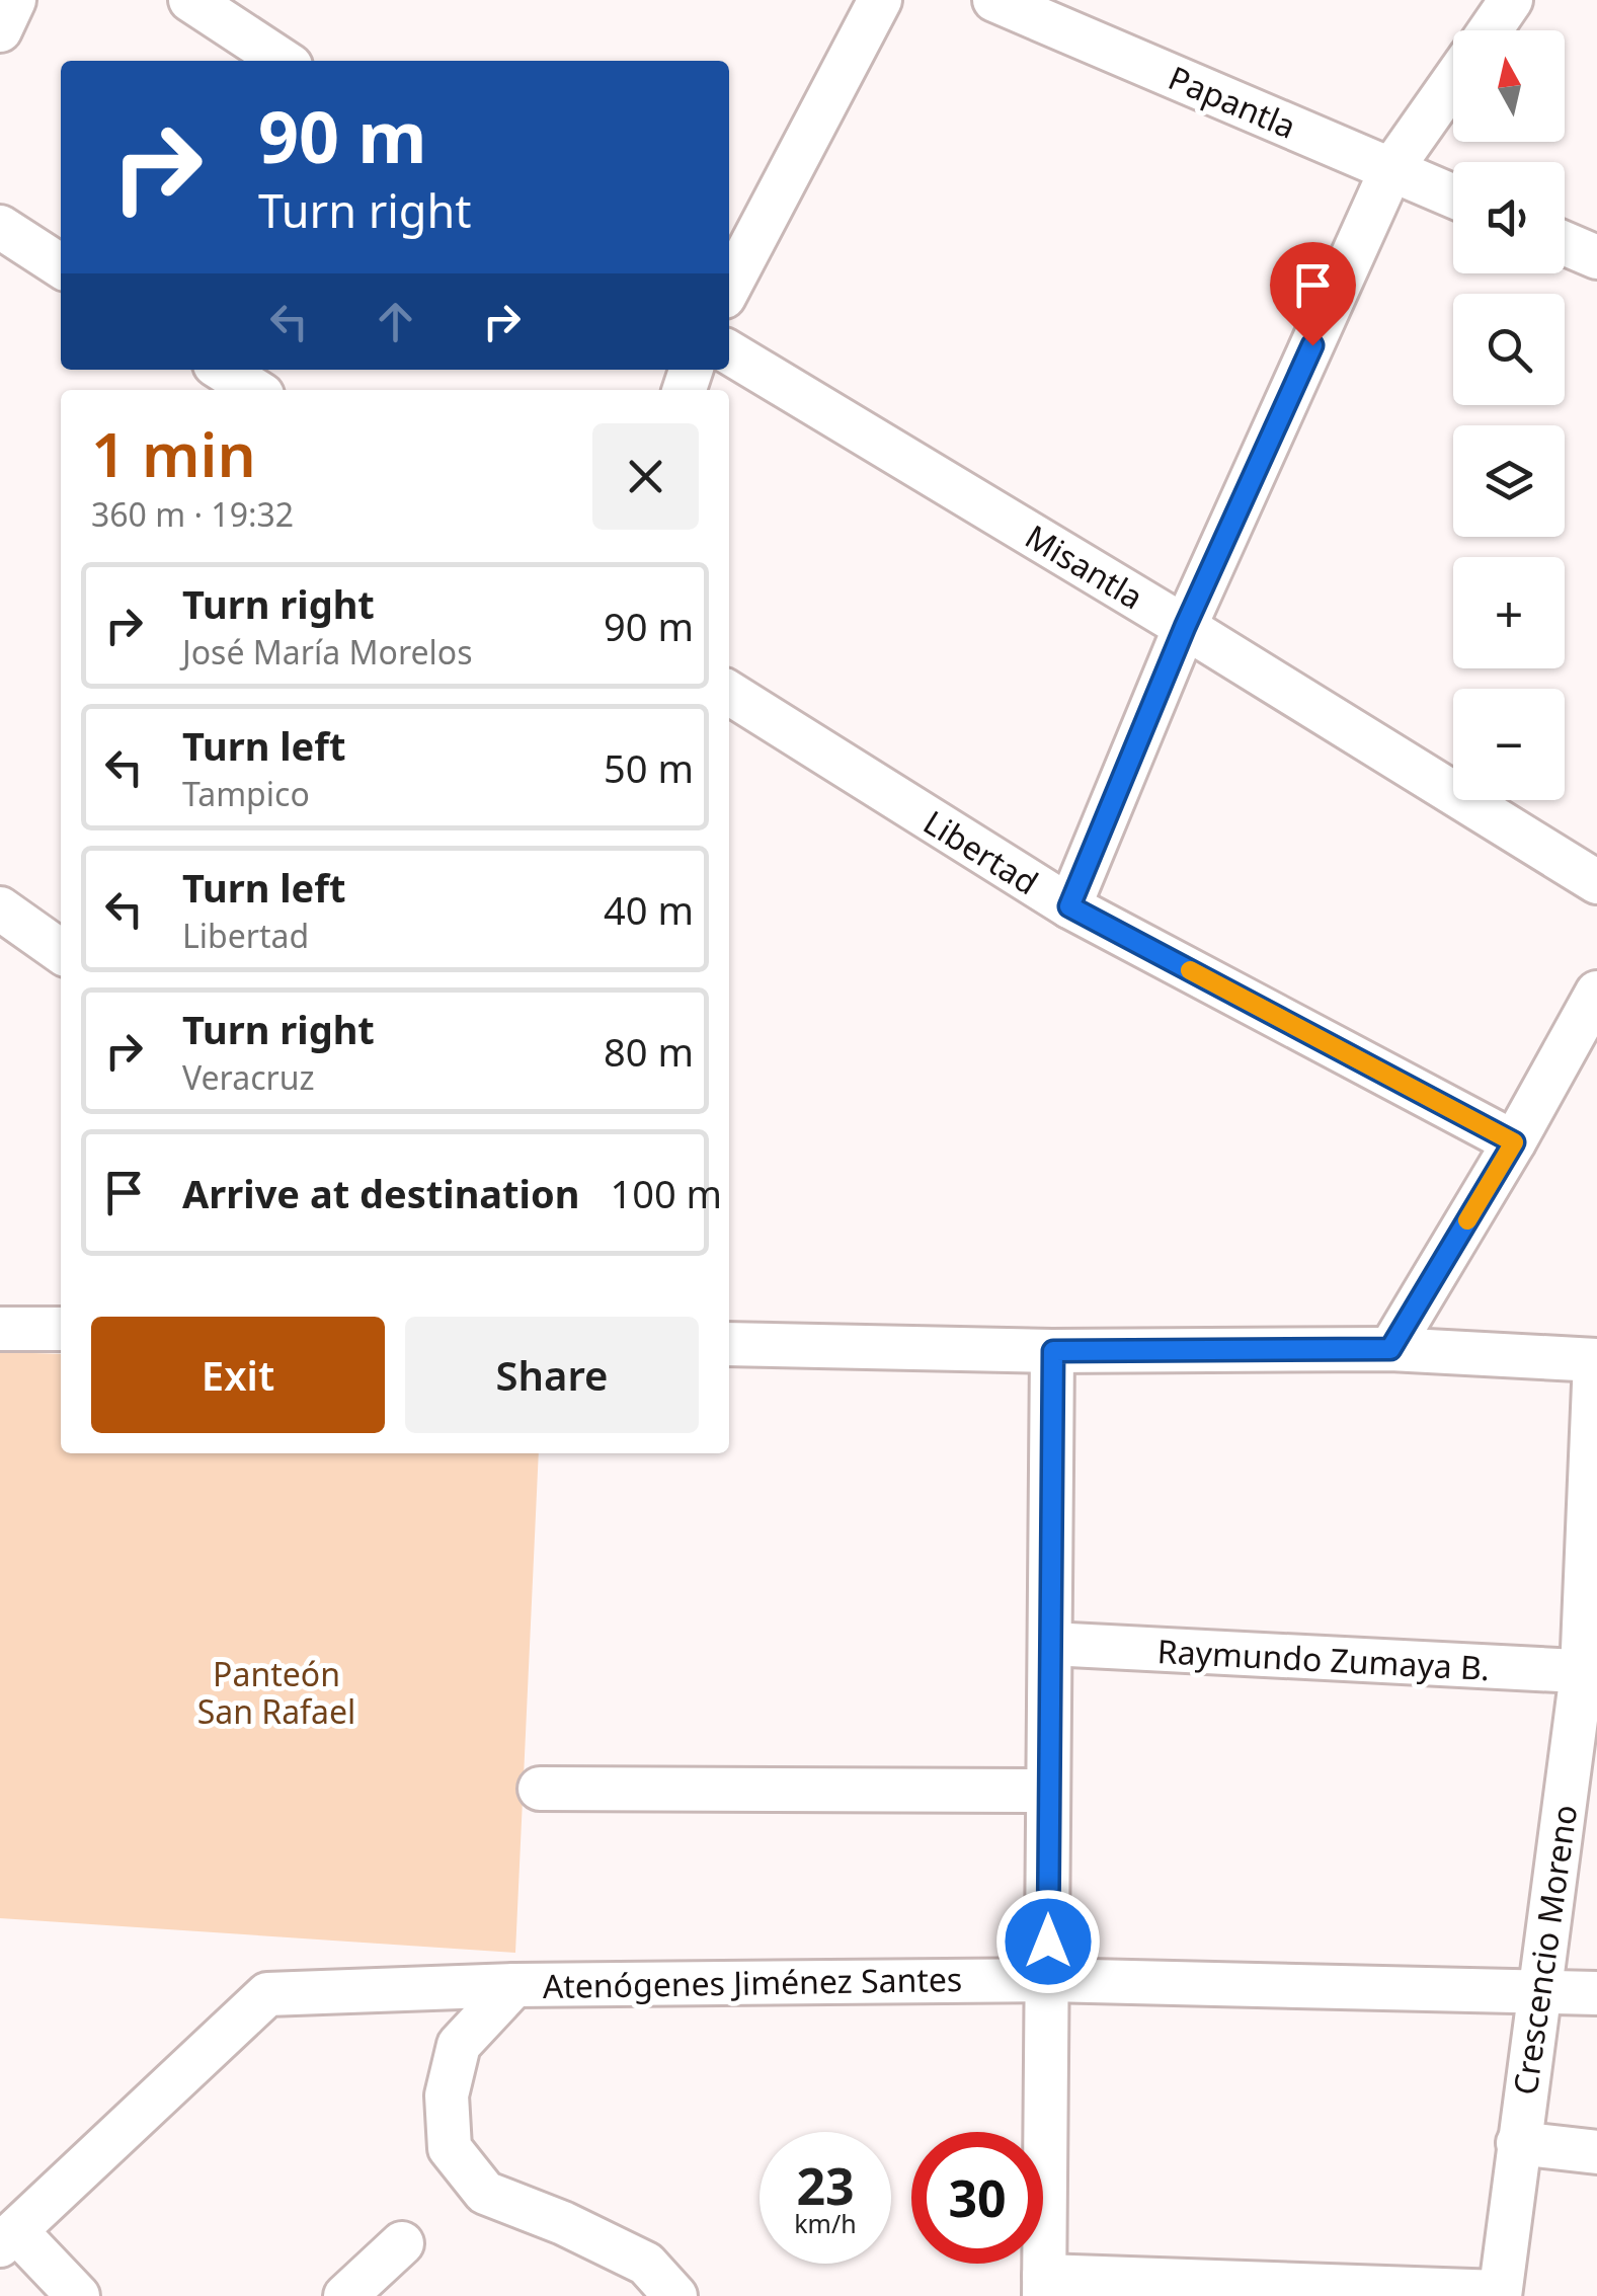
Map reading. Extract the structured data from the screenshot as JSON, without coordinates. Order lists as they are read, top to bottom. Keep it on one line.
{"streets":{"street":["Papantla","Misantla","Libertad","Raymundo Zumaya B.","Crescencio Moreno","Atenógenes Jiménez Santes"]},"crossings":[["Raymundo Zumaya B.","Crescencio Moreno"],["Crescencio Moreno","Atenógenes Jiménez Santes"]],"parks":["Panteón San Rafael"],"north":"top","page":{"map_buttons":["+","−"],"turn":["90 m","Turn right"],"heading":["1 min","360 m · 19:32"],"list":[{"name":"Turn right","note":"José María Morelos","value":"90 m"},{"name":"Turn left","note":"Tampico","value":"50 m"},{"name":"Turn left","note":"Libertad","value":"40 m"},{"name":"Turn right","note":"Veracruz","value":"80 m"},{"name":"Arrive at destination","value":"100 m"}],"buttons":["Exit","Share"],"speed":"23 km/h","limit":"30"}}
